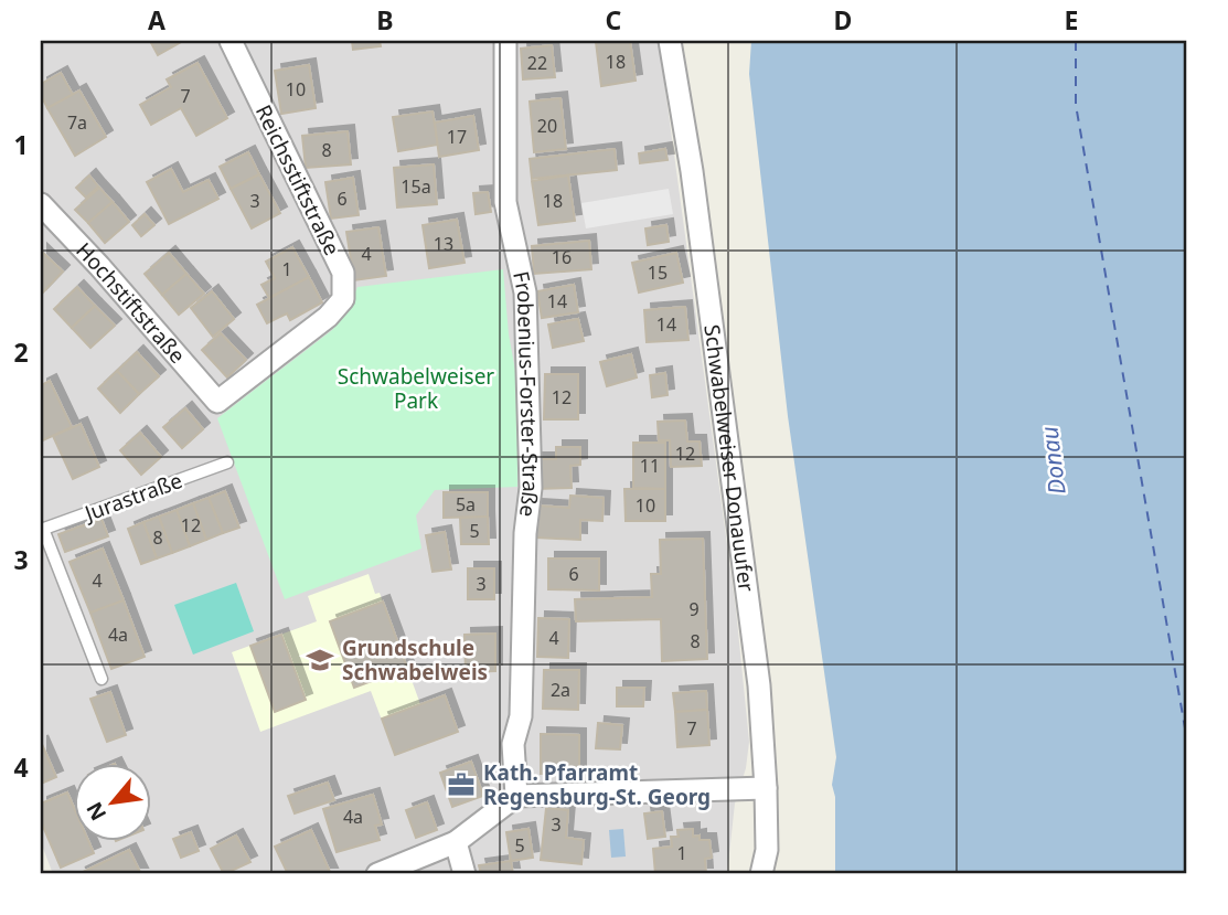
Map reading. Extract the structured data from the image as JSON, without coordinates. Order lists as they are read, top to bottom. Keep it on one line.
{"streets":{"street":["Reichsstiftstraße","Hochstiftstraße","Frobenius-Forster-Straße","Schwabelweiser Donauufer"],"lane":["Jurastraße"]},"crossings":[["Reichsstiftstraße","Hochstiftstraße"]],"water":["Donau"],"parks":["Schwabelweiser Park"],"places":{"school or university":["Grundschule Schwabelweis"],"office":["Kath. Pfarramt Regensburg-St. Georg"]},"house_numbers":["18","22","10","7","7a","20","17","8","15a","6","3","18","13","4","16","1","15","14","14","12","12","11","5a","10","12","5","8","6","4","3","9","4a","4","8","2a","7","4a","3","5","1"],"north":"bottom left","grid":{"columns":["A","B","C","D","E"],"rows":["1","2","3","4"]}}
